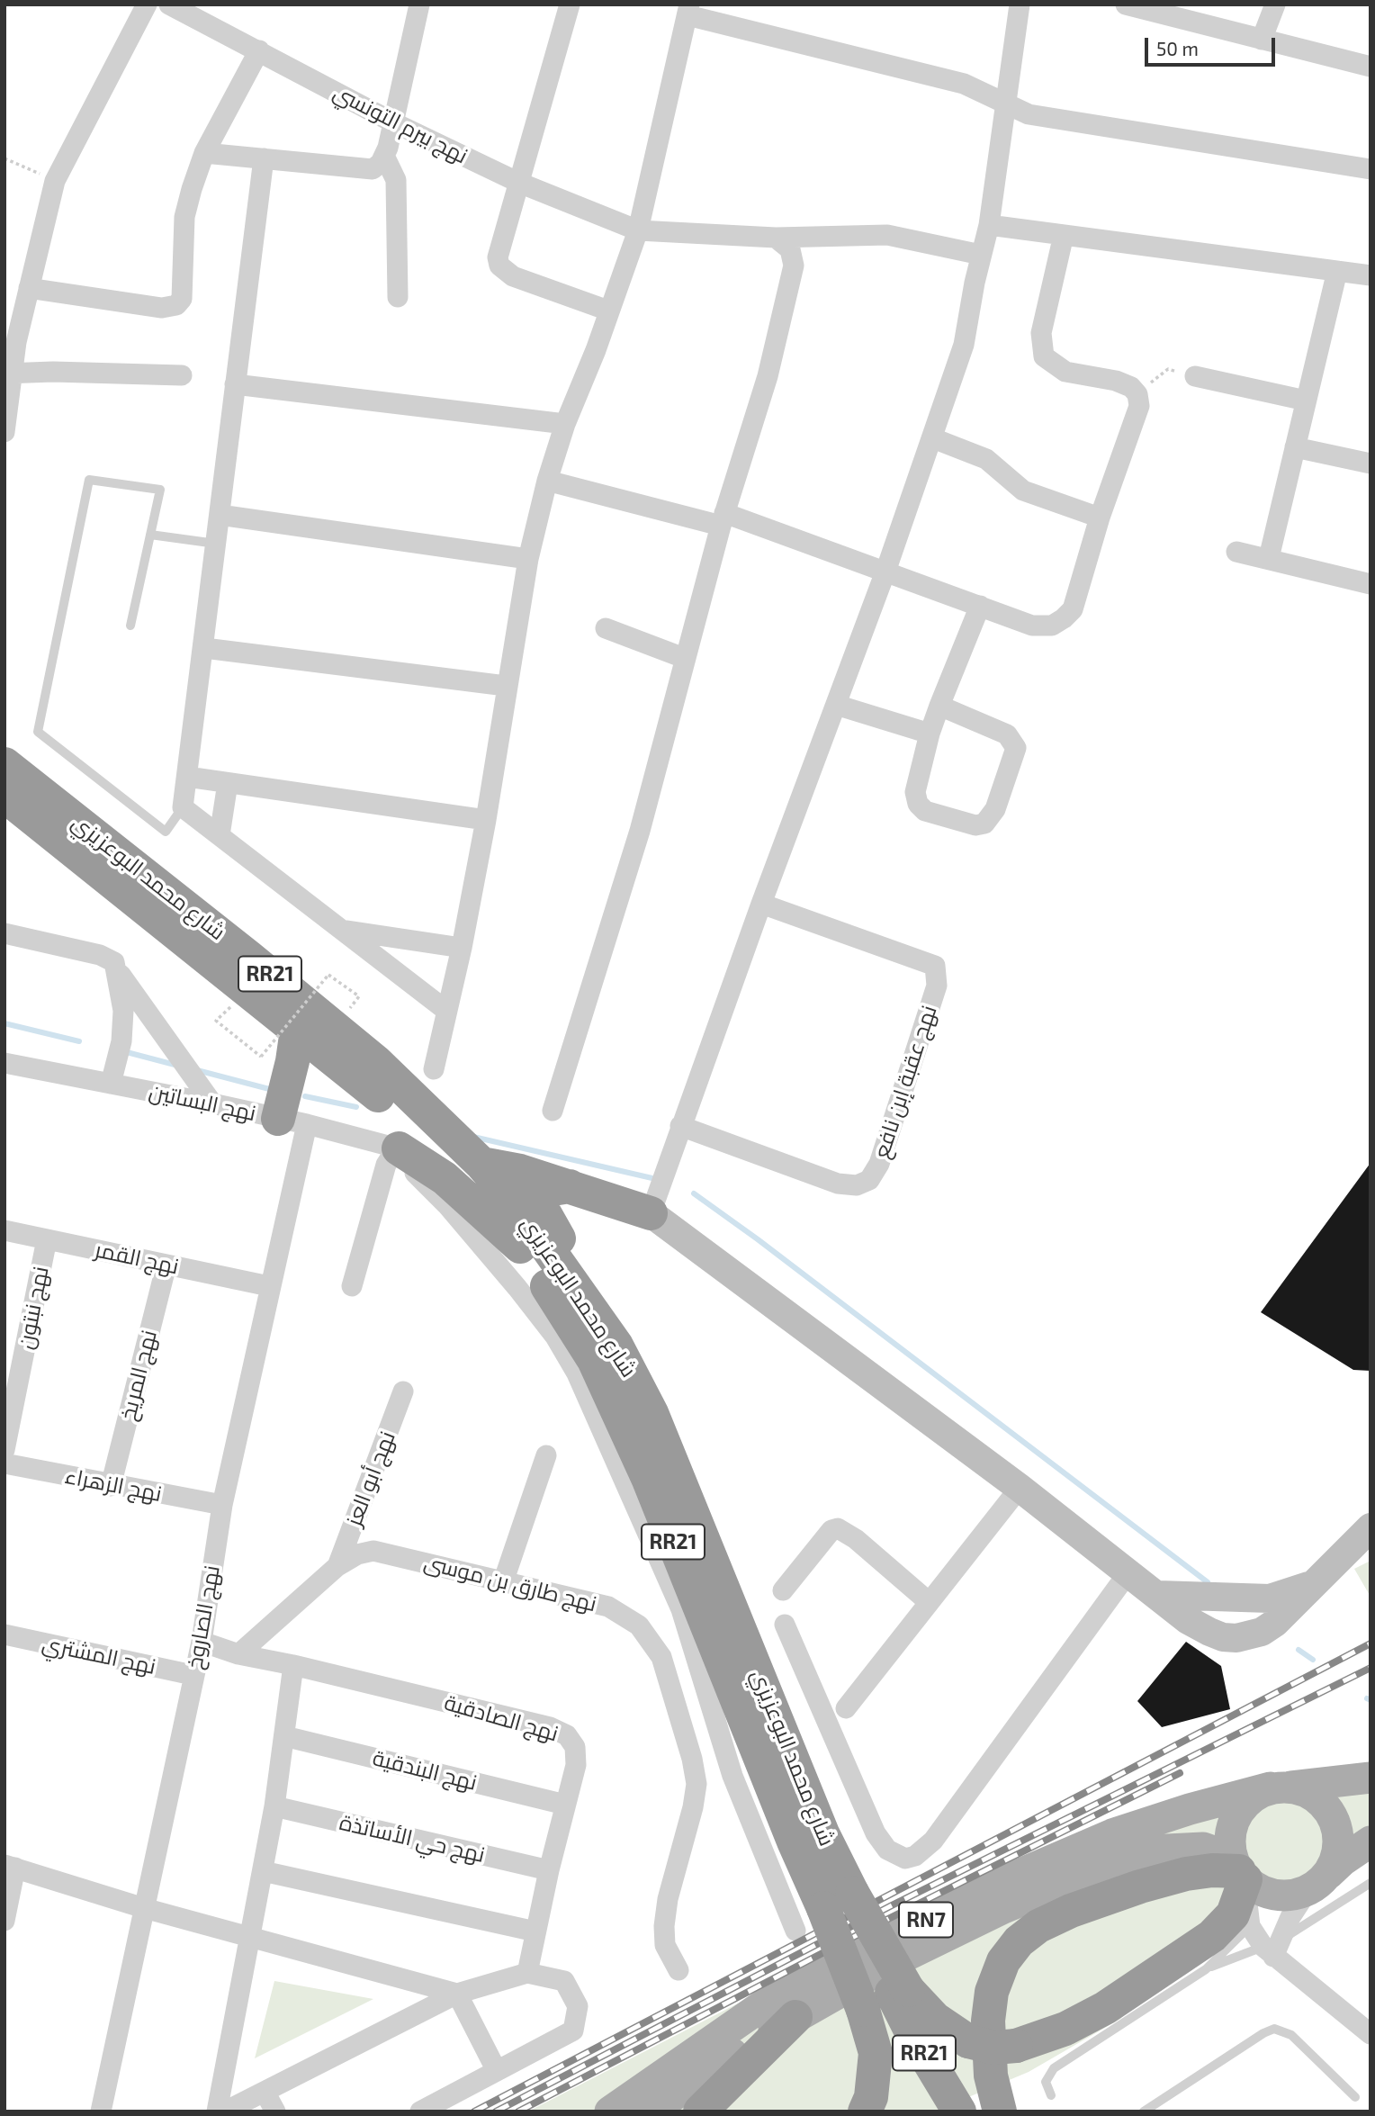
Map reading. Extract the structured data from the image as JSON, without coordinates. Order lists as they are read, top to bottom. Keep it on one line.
{"streets":{"highway":["شارع محمد البوعزيزي","RR21"],"main road":["RN7"],"street":["نهج بيرم التونسي","نهج عقبة إبن نافع","نهج البساتين","نهج القمر","نهج نبتون","نهج المريخ","نهج أبو العز","نهج الزهراء","نهج طارق بن موسى","نهج الصاروخ","نهج المشتري","نهج الصادقية","نهج البندقية","نهج حي الأساتذة"]},"crossings":[["نهج البساتين","نهج الصاروخ"],["نهج القمر","نهج نبتون"],["نهج القمر","نهج المريخ"],["نهج القمر","نهج الصاروخ"],["نهج المريخ","نهج الزهراء"],["نهج أبو العز","نهج طارق بن موسى"],["نهج الزهراء","نهج الصاروخ"],["نهج طارق بن موسى","نهج الصادقية"],["نهج الصاروخ","نهج المشتري"],["نهج الصاروخ","نهج الصادقية"],["نهج الصادقية","نهج البندقية"],["نهج الصادقية","نهج حي الأساتذة"]],"scale_bar":"50 m"}
